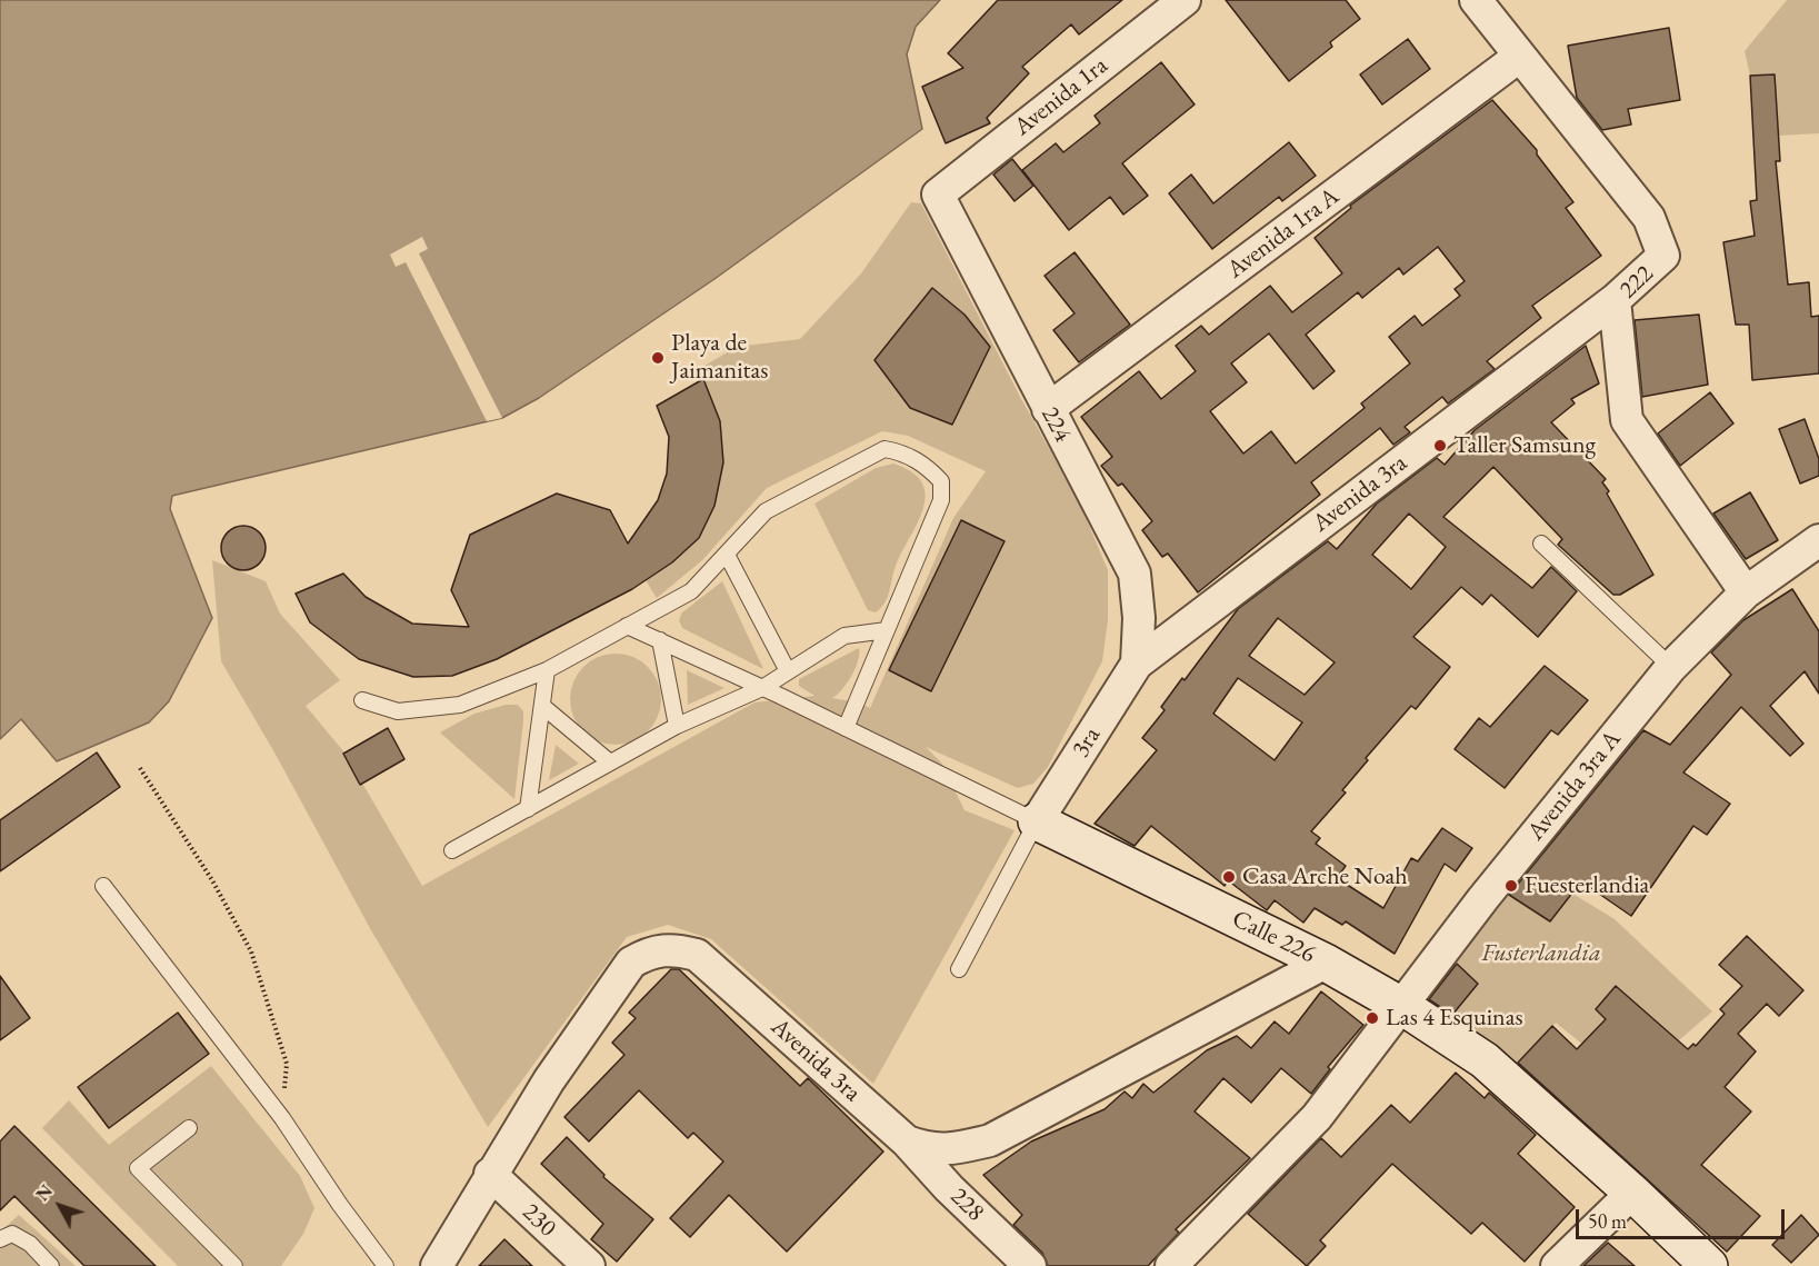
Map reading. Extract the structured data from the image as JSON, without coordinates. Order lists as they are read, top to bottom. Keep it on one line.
{"streets":{"street":["Avenida 1ra","Avenida 1ra A","222","224","Avenida 3ra","3ra","Avenida 3ra A","Calle 226","228","230"]},"crossings":[["Avenida 1ra","224"],["Avenida 1ra A","222"],["Avenida 1ra A","224"],["222","Avenida 3ra"],["222","Avenida 3ra A"],["224","Avenida 3ra"],["224","3ra"],["Avenida 3ra","3ra"],["Avenida 3ra","Calle 226"],["Avenida 3ra","228"],["Avenida 3ra","230"],["3ra","Calle 226"],["Avenida 3ra A","Calle 226"]],"parks":["Fusterlandia"],"places":["Playa de Jaimanitas","Taller Samsung","Casa Arche Noah","Fuesterlandia","Las 4 Esquinas"],"scale_bar":"50 m","north":"top left"}
